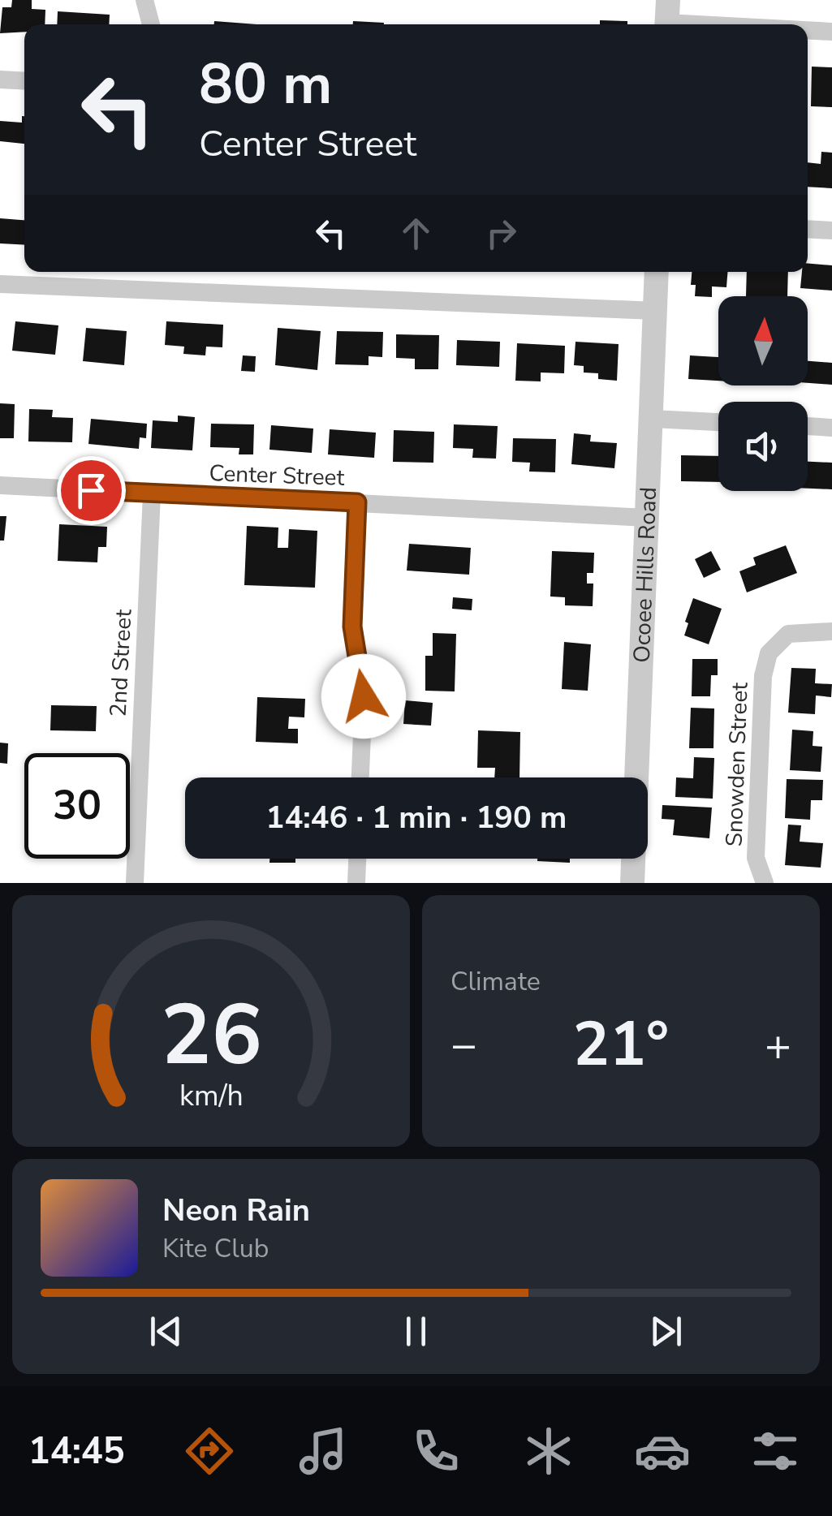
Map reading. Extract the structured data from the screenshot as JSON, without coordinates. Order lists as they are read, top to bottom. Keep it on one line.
{"streets":{"street":["Center Street","Ocoee Hills Road","2nd Street","Snowden Street"]},"crossings":[["Center Street","Ocoee Hills Road"],["Center Street","2nd Street"]],"north":"top","page":{"turn":["80 m","Center Street"],"limit":"30","trip":"14:46 · 1 min · 190 m","tile":"Climate","heat":["−","21°","+"],"song":["Neon Rain","Kite Club"],"tabs":"14:45","gauge":["26","km/h"]}}
